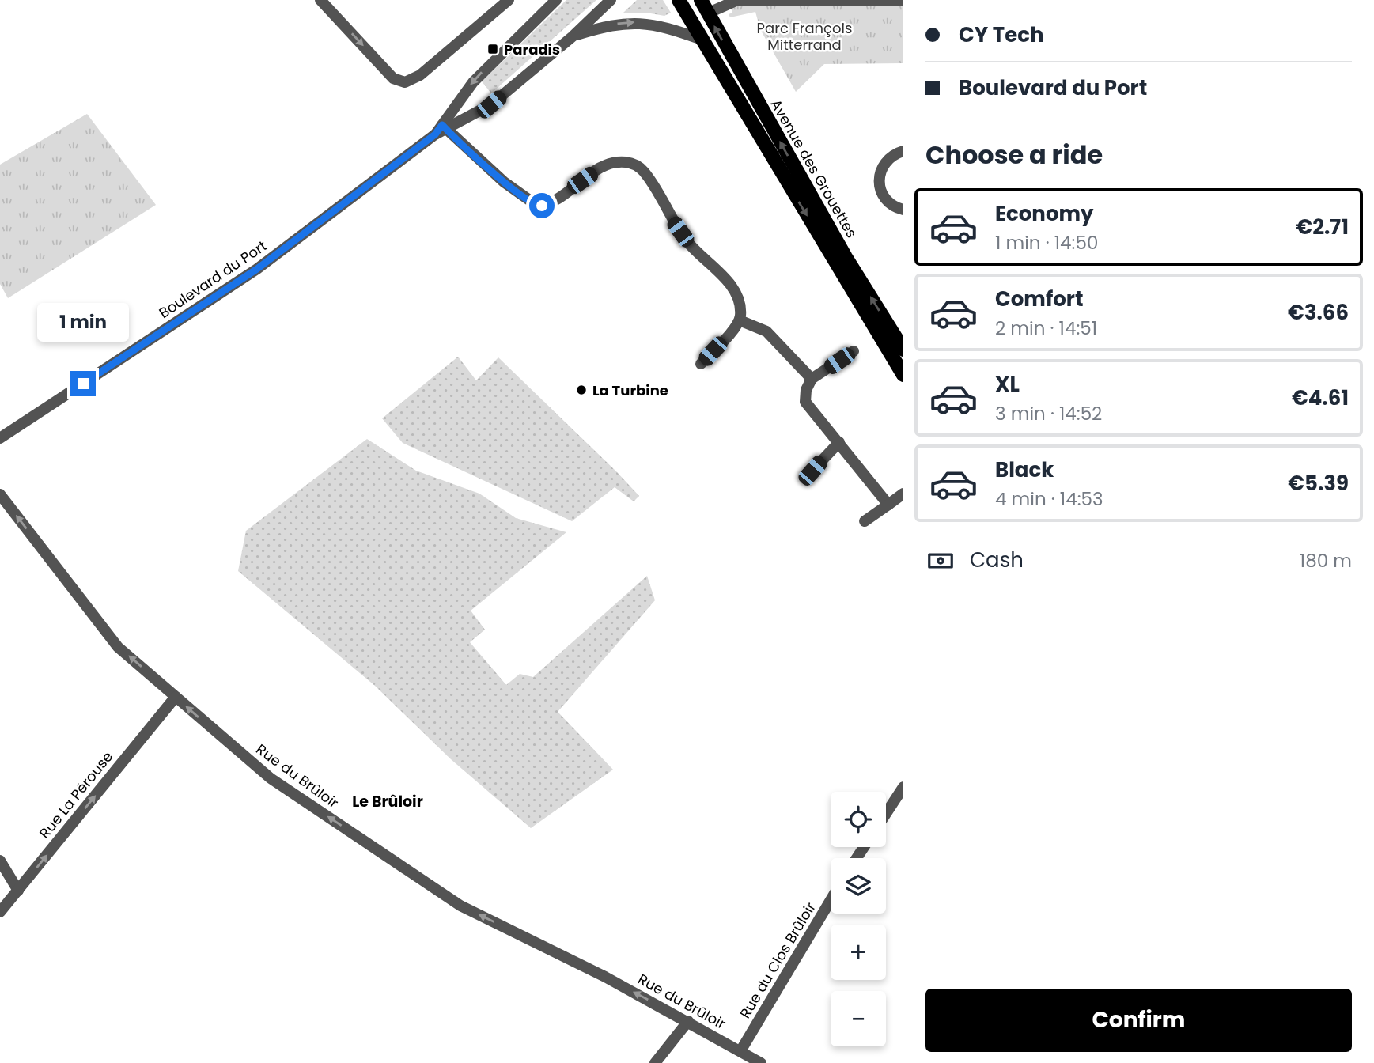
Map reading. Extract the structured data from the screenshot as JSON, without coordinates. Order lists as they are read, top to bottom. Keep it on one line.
{"streets":{"main road":["Avenue des Grouettes"],"street":["Boulevard du Port","Rue du Brûloir","Rue La Pérouse","Rue du Clos Brûloir"]},"crossings":[["Rue du Brûloir","Rue La Pérouse"],["Rue du Brûloir","Rue du Clos Brûloir"]],"one_way":["Rue du Brûloir","Rue La Pérouse"],"districts":["Le Brûloir"],"parks":["Parc François Mitterrand"],"places":{"transit":["Paradis"],"other":["La Turbine"]},"page":{"banner":["CY Tech","Boulevard du Port"],"heading":"Choose a ride","list":[{"name":"Economy","note":"1 min · 14:50","value":"€2.71"},{"name":"Comfort","note":"2 min · 14:51","value":"€3.66"},{"name":"XL","note":"3 min · 14:52","value":"€4.61"},{"name":"Black","note":"4 min · 14:53","value":"€5.39"}],"bubble":"1 min","pay":["Cash","180 m"],"map_buttons":["+","−"],"buttons":"Confirm"}}
